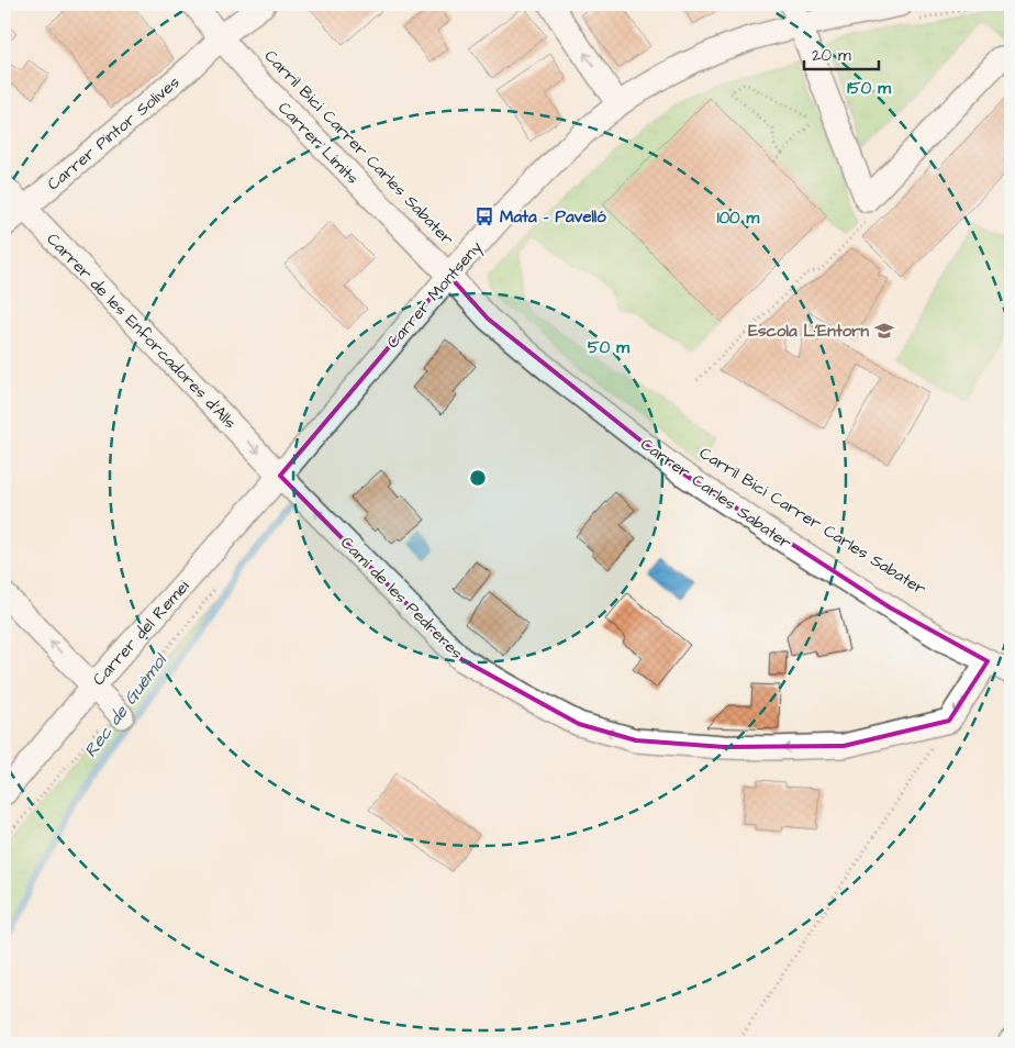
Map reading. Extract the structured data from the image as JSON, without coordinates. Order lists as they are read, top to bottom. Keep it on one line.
{"streets":{"street":["Carrer Pintor Solives","Carrer Límits","Carrer Montseny","Carrer de les Enforcadores d'Alls","Carrer Carles Sabater","Camí de les Pedreres","Carrer del Remei"]},"crossings":[["Carrer Pintor Solives","Carrer Límits"],["Carrer Pintor Solives","Carrer de les Enforcadores d'Alls"],["Carrer Límits","Carrer Montseny"],["Carrer Límits","Carrer Carles Sabater"],["Carrer Montseny","Carrer de les Enforcadores d'Alls"],["Carrer Montseny","Carrer Carles Sabater"],["Carrer Montseny","Camí de les Pedreres"],["Carrer Montseny","Carrer del Remei"],["Carrer de les Enforcadores d'Alls","Camí de les Pedreres"],["Carrer de les Enforcadores d'Alls","Carrer del Remei"],["Camí de les Pedreres","Carrer del Remei"]],"one_way":["Carrer de les Enforcadores d'Alls","Camí de les Pedreres"],"water":["Rec de Guèmol"],"places":{"bus stop":["Mata - Pavelló"],"school or university":["Escola L'Entorn"]},"scale_bar":"20 m","rings":["150 m","100 m","50 m"]}
